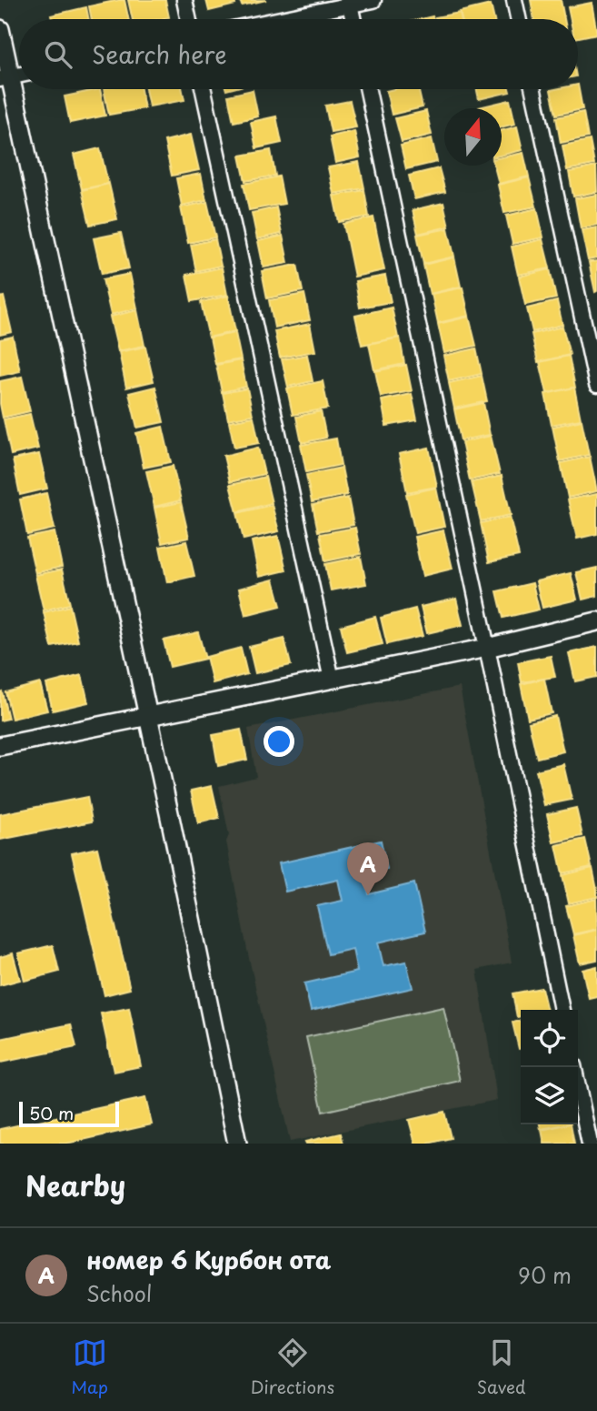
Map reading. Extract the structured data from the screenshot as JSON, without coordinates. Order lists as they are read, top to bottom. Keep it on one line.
{"scale_bar":"50 m","north":"top","page":{"search":"Search here","pins":"A","scale":"50 m","heading":"Nearby","list":[{"mark":"A","name":"номер 6 Курбон ота","note":"School","value":"90 m"}],"nav":["Map","Directions","Saved"]}}
